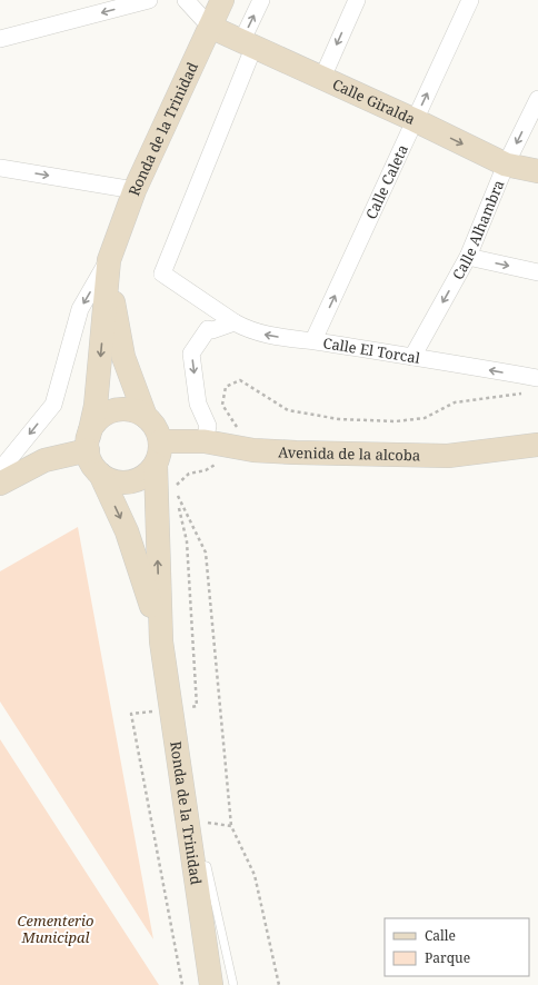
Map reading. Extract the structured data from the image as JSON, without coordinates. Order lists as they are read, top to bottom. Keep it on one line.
{"streets":{"main road":["Calle Giralda","Ronda de la Trinidad","Avenida de la alcoba"],"street":["Calle Caleta","Calle Alhambra","Calle El Torcal"]},"crossings":[["Calle Giralda","Ronda de la Trinidad"],["Calle Giralda","Calle Caleta"],["Calle Giralda","Calle Alhambra"],["Calle Giralda","Calle El Torcal"],["Ronda de la Trinidad","Avenida de la alcoba"],["Calle Caleta","Calle El Torcal"],["Calle Alhambra","Calle El Torcal"]],"one_way":["Calle Caleta","Calle Alhambra"],"parks":["Cementerio Municipal"],"legend":["Calle","Parque"]}
